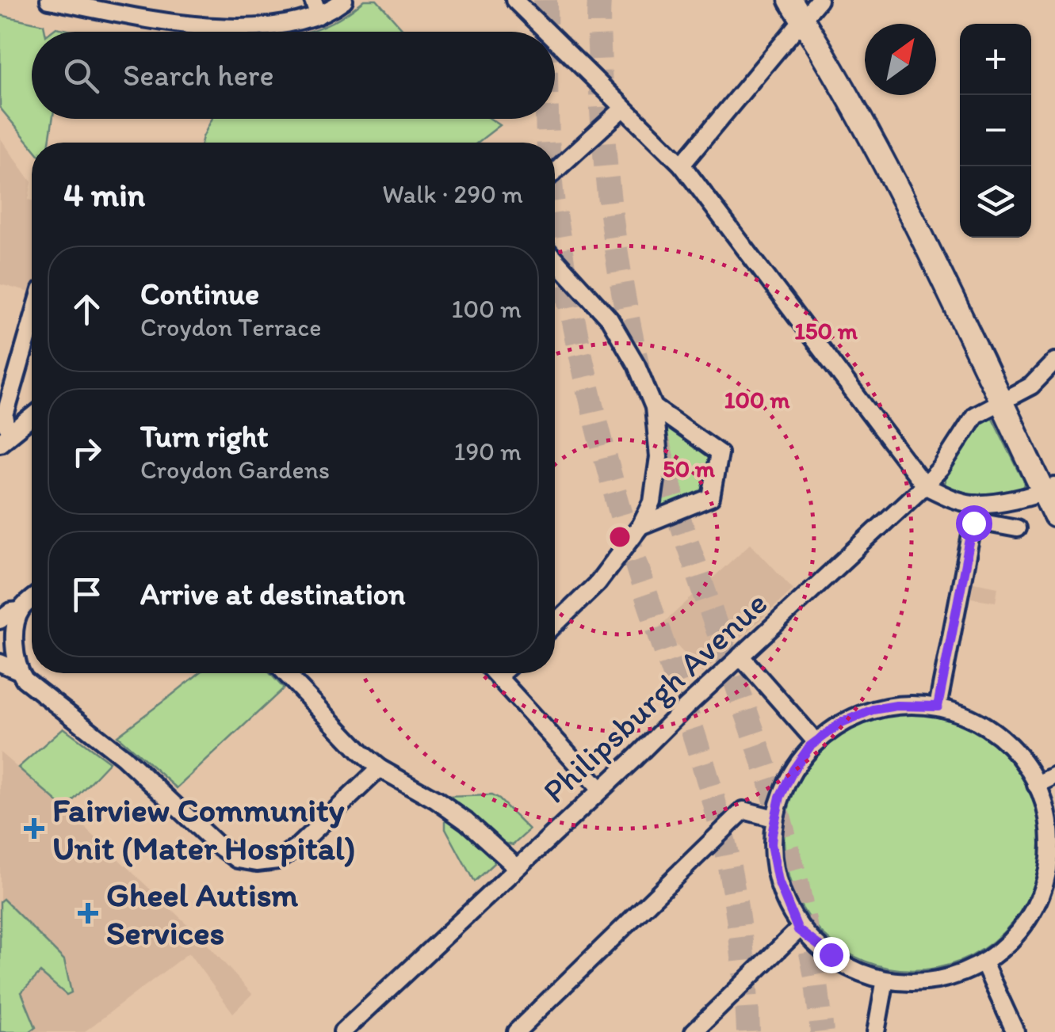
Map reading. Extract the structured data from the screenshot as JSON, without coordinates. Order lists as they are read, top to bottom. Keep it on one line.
{"streets":{"street":["Philipsburgh Avenue"]},"places":{"health":["Fairview Community Unit (Mater Hospital)","Gheel Autism Services"]},"north":"top right","page":{"map_buttons":["+","−"],"search":"Search here","heading":["4 min","Walk · 290 m"],"list":[["Continue","Croydon Terrace","100 m"],["Turn right","Croydon Gardens","190 m"],"Arrive at destination"]},"rings":["150 m","100 m","50 m"]}
